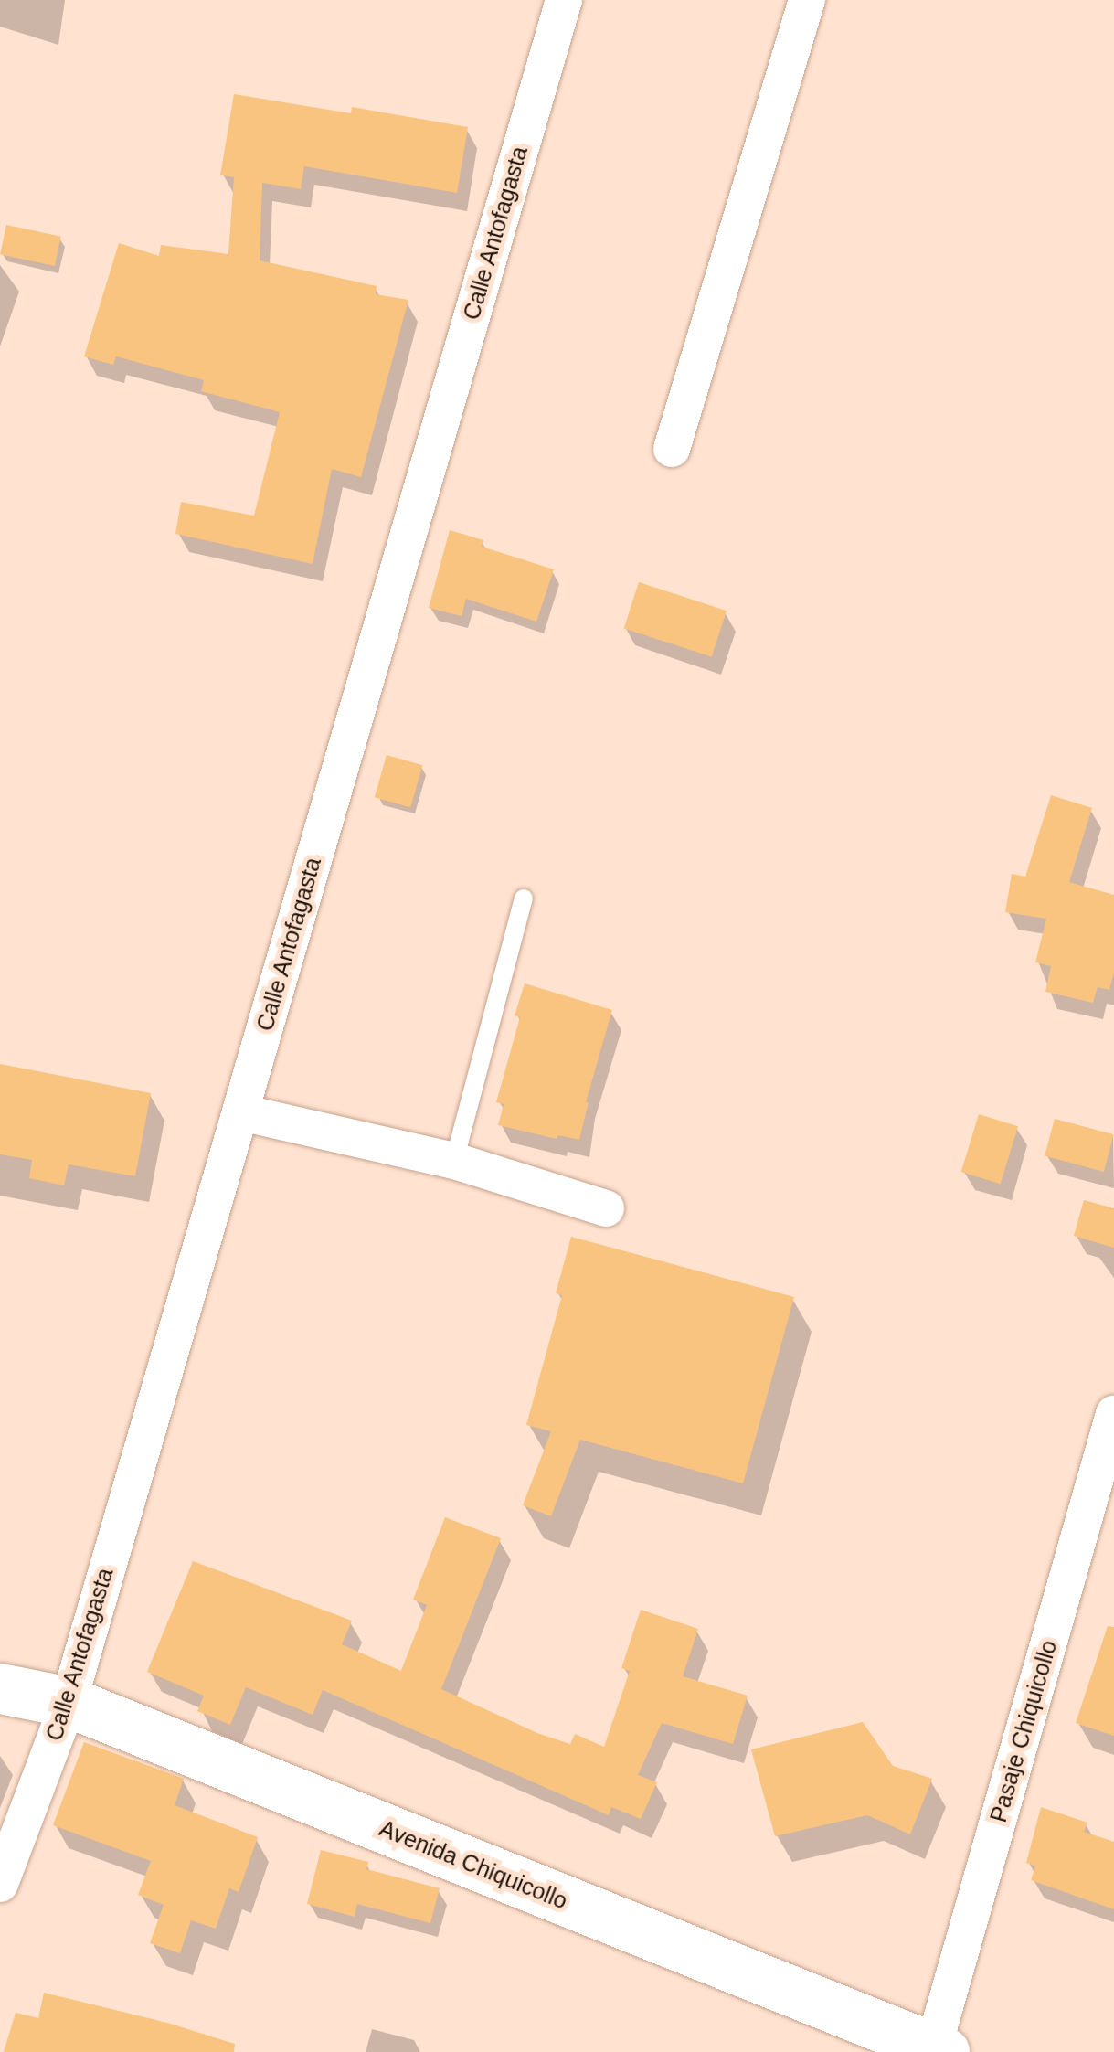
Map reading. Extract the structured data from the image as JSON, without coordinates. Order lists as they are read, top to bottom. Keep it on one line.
{"streets":{"main road":["Avenida Chiquicollo"],"street":["Calle Antofagasta","Pasaje Chiquicollo"]},"crossings":[["Calle Antofagasta","Avenida Chiquicollo"],["Pasaje Chiquicollo","Avenida Chiquicollo"]]}
